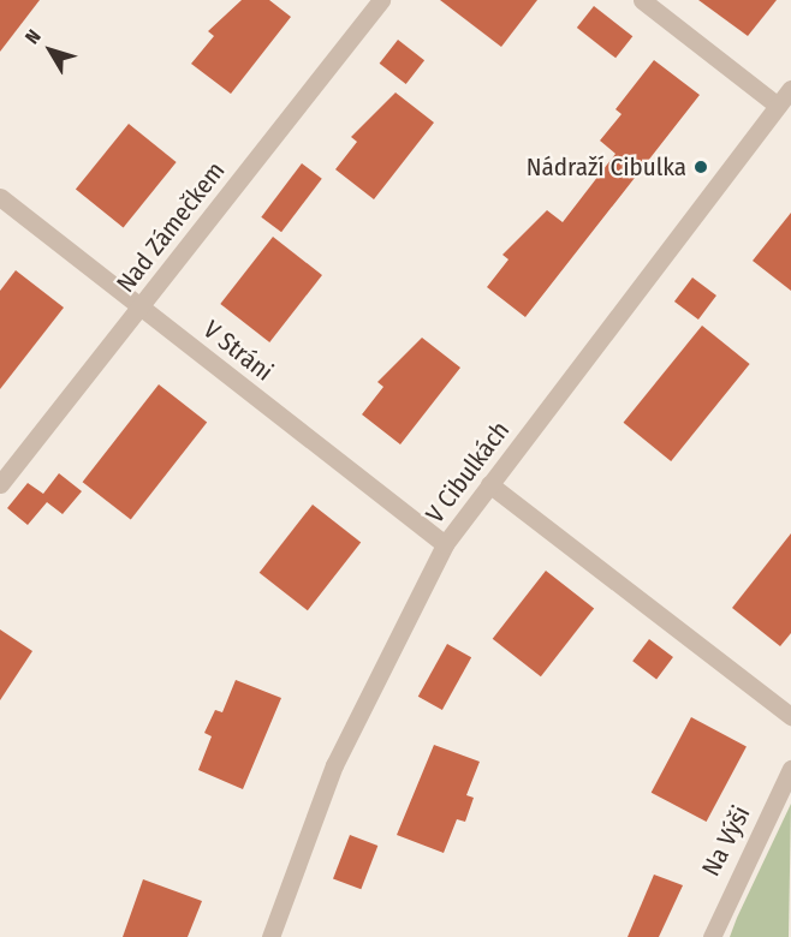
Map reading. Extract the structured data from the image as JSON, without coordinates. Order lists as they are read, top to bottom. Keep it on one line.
{"streets":{"street":["Nad Zámečkem","V Stráni","V Cibulkách","Na Výši"]},"crossings":[["Nad Zámečkem","V Stráni"],["V Stráni","V Cibulkách"]],"places":["Nádraží Cibulka"],"north":"top left"}
